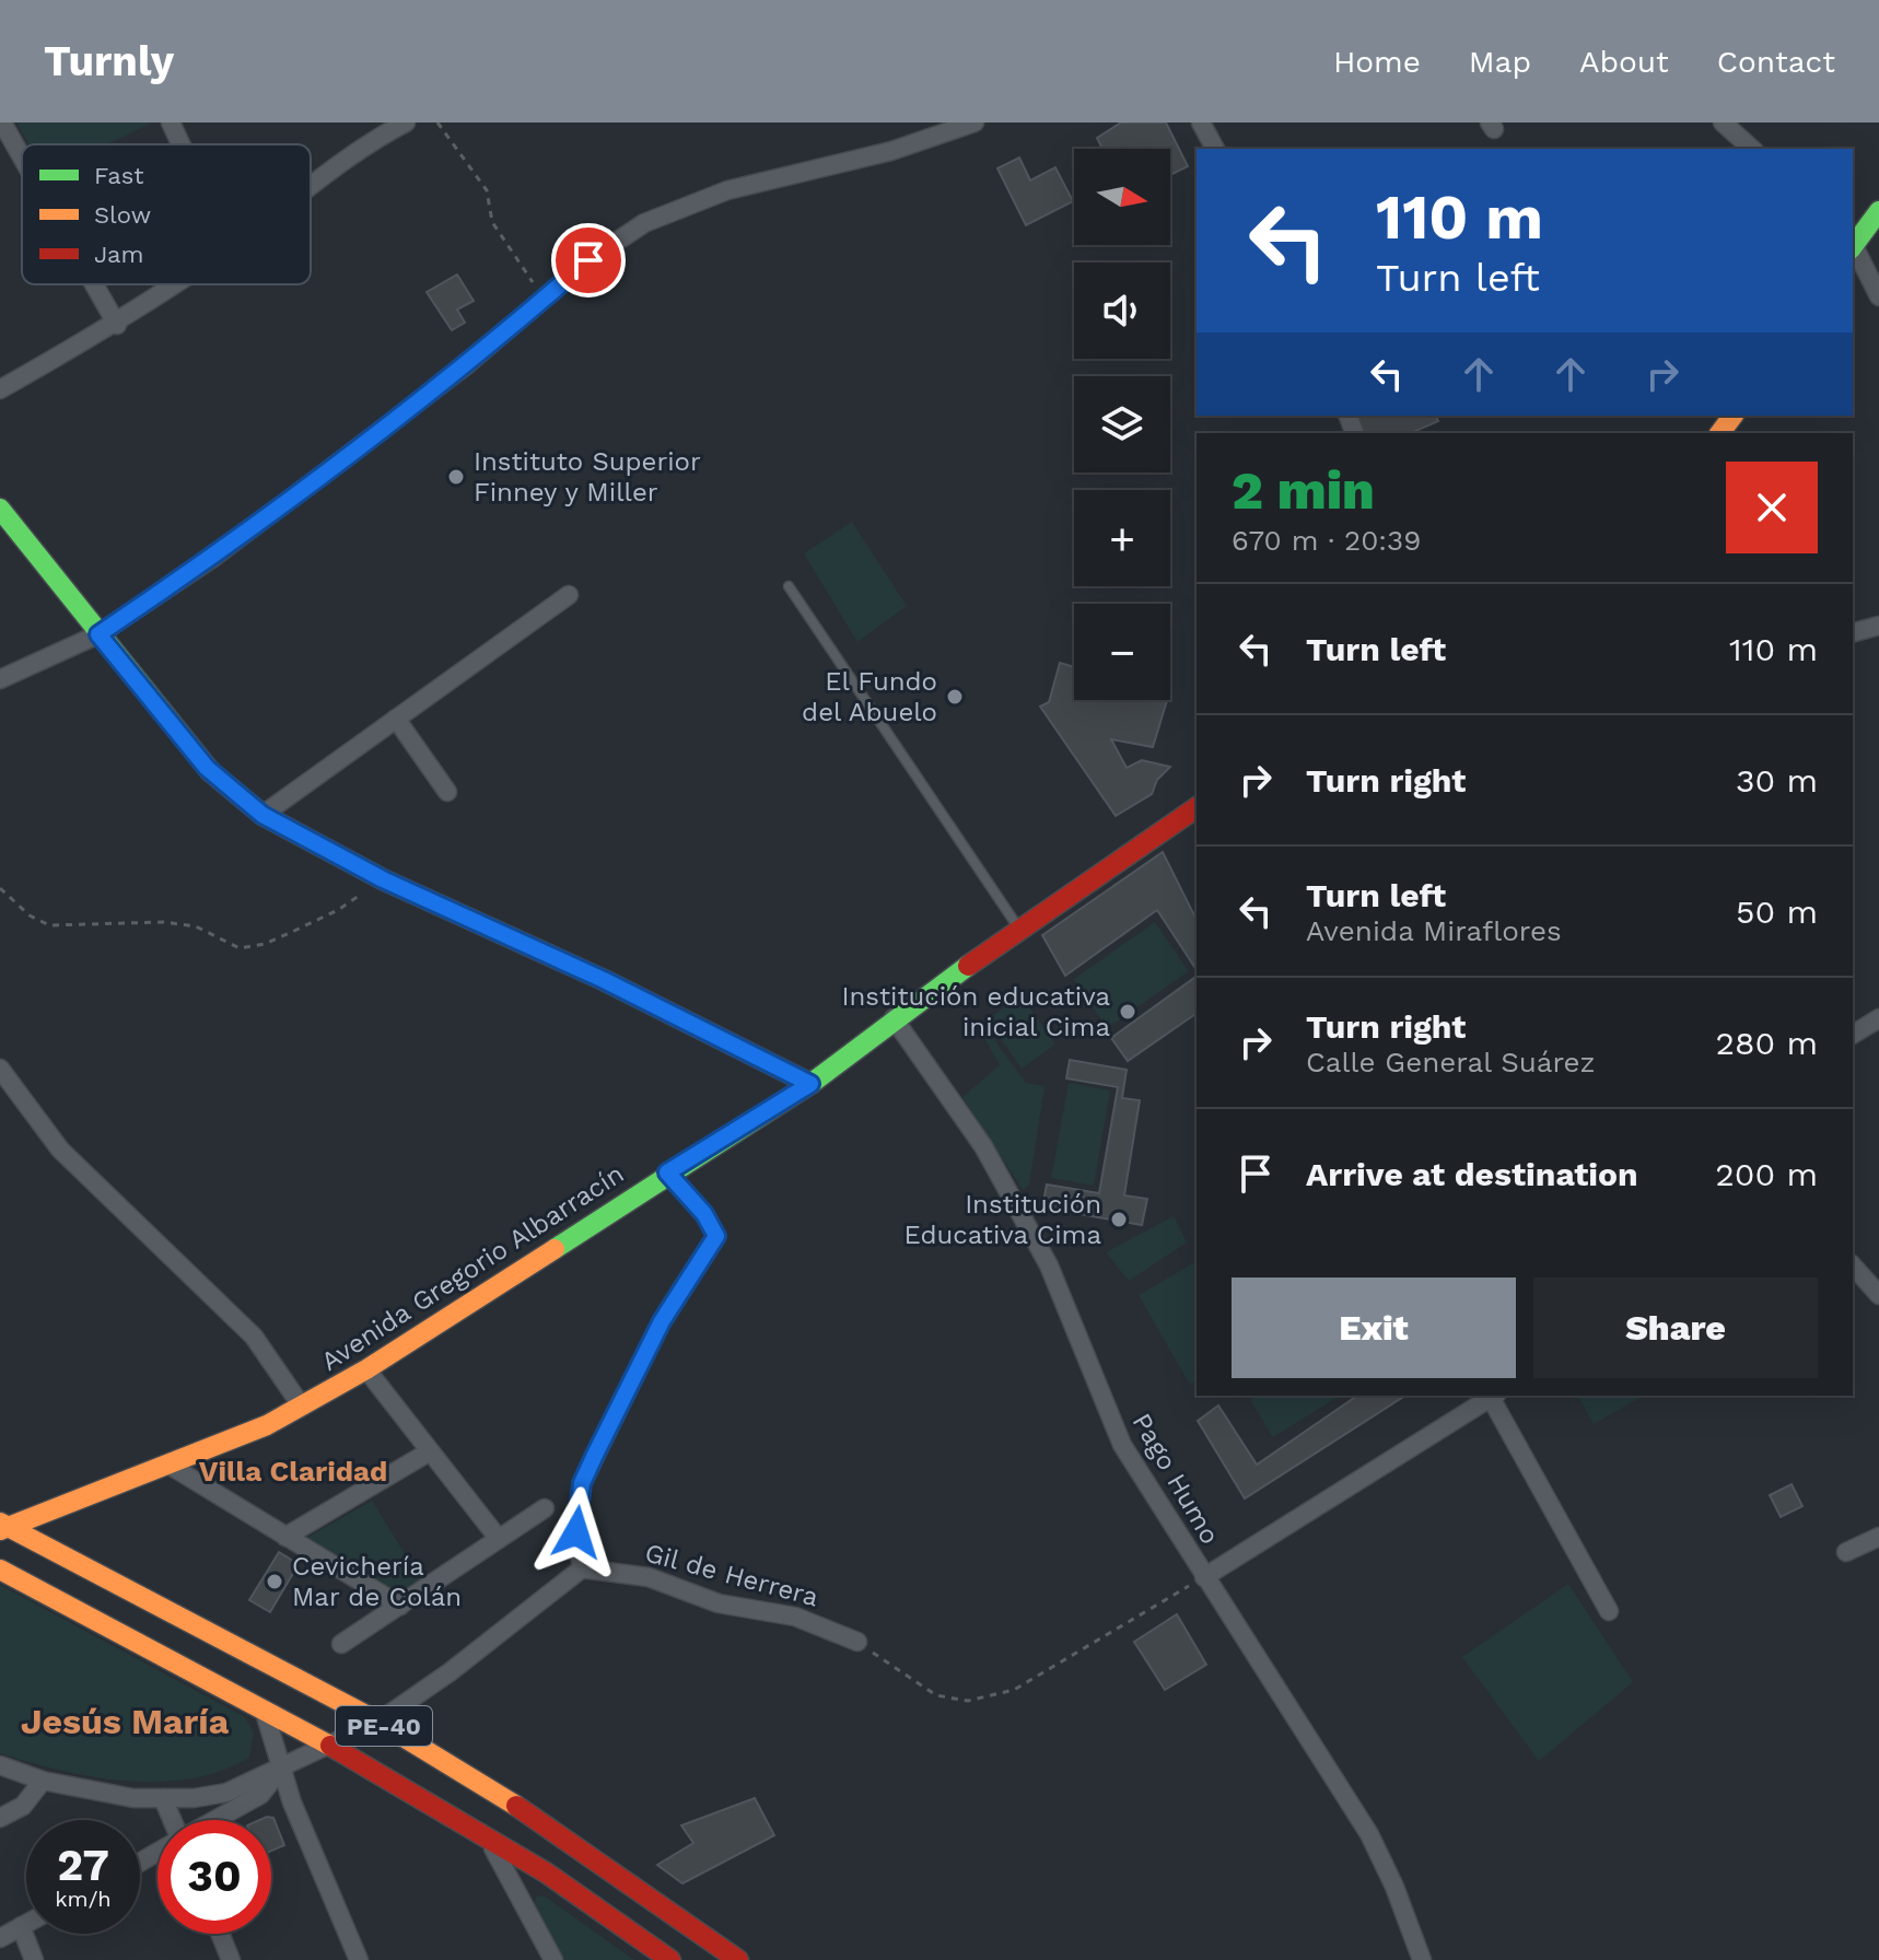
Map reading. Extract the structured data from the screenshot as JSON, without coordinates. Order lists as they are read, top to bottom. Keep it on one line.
{"streets":{"main road":["Avenida Gregorio Albarracín","PE-40"],"street":["Pago Humo","Gil de Herrera"]},"crossings":[["Avenida Gregorio Albarracín","Pago Humo"],["Avenida Gregorio Albarracín","PE-40"]],"districts":["Villa Claridad","Jesús María"],"places":["Instituto Superior Finney y Miller","El Fundo del Abuelo","Institución educativa inicial Cima","Institución Educativa Cima","Cevichería Mar de Colán"],"legend":["Fast","Slow","Jam"],"north":"right","page":{"header":"Turnly","nav":["Home","Map","About","Contact"],"map_buttons":["+","−"],"turn":["110 m","Turn left"],"heading":["2 min","670 m · 20:39"],"list":[{"name":"Turn left","value":"110 m"},{"name":"Turn right","value":"30 m"},{"name":"Turn left","note":"Avenida Miraflores","value":"50 m"},{"name":"Turn right","note":"Calle General Suárez","value":"280 m"},{"name":"Arrive at destination","value":"200 m"}],"buttons":["Exit","Share"],"speed":"27 km/h","limit":"30"}}
